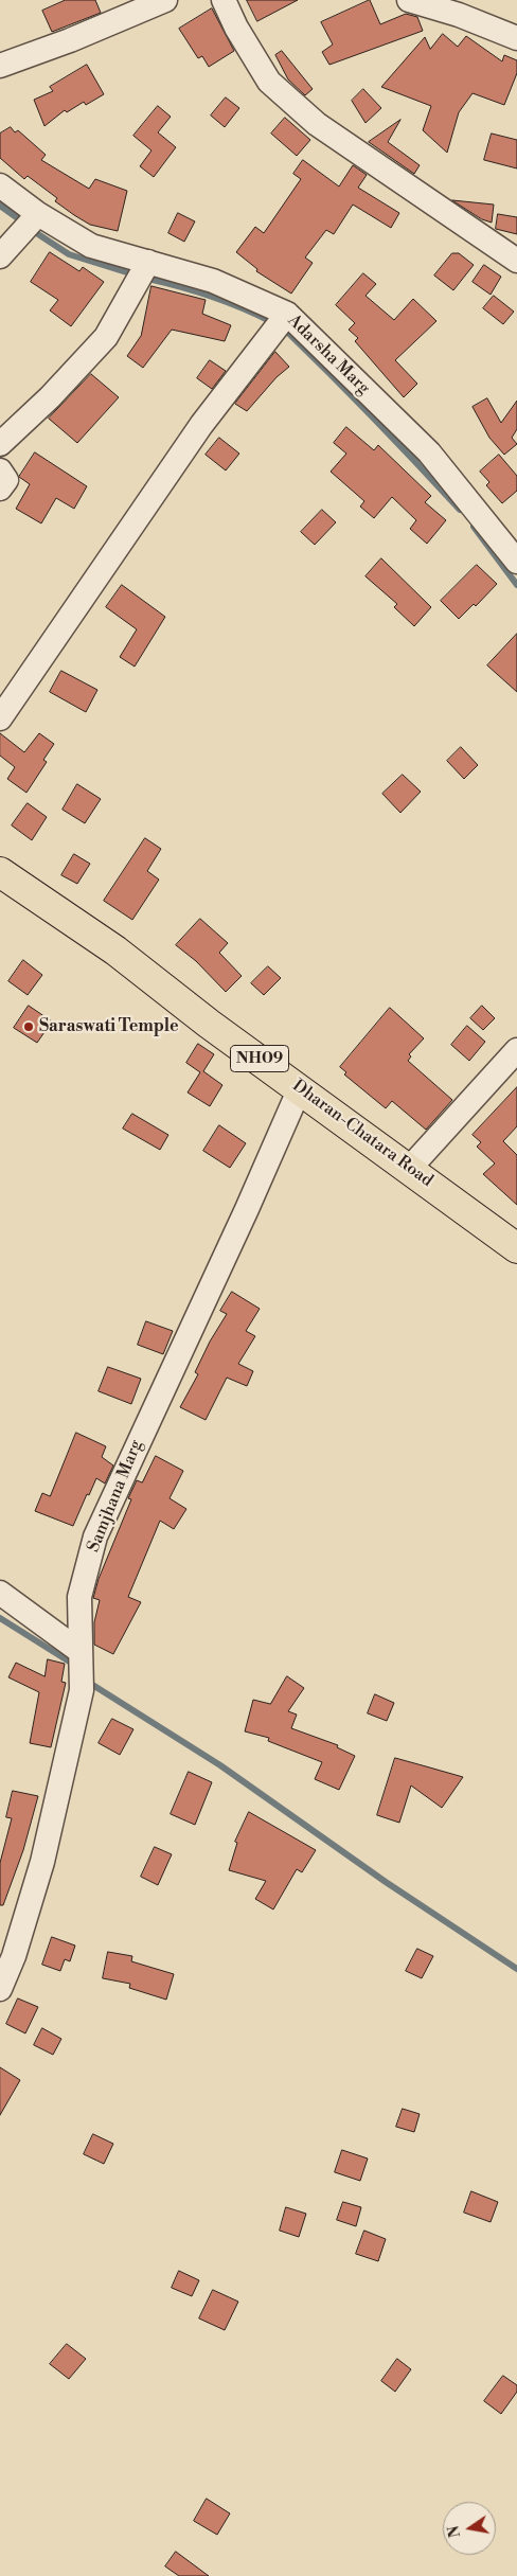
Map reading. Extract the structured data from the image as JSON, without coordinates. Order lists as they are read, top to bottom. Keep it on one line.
{"streets":{"main road":["NH09","Dharan-Chatara Road"],"street":["Adarsha Marg","Samjhana Marg"]},"crossings":[["Dharan-Chatara Road","Samjhana Marg"]],"places":["Saraswati Temple"],"north":"left"}
